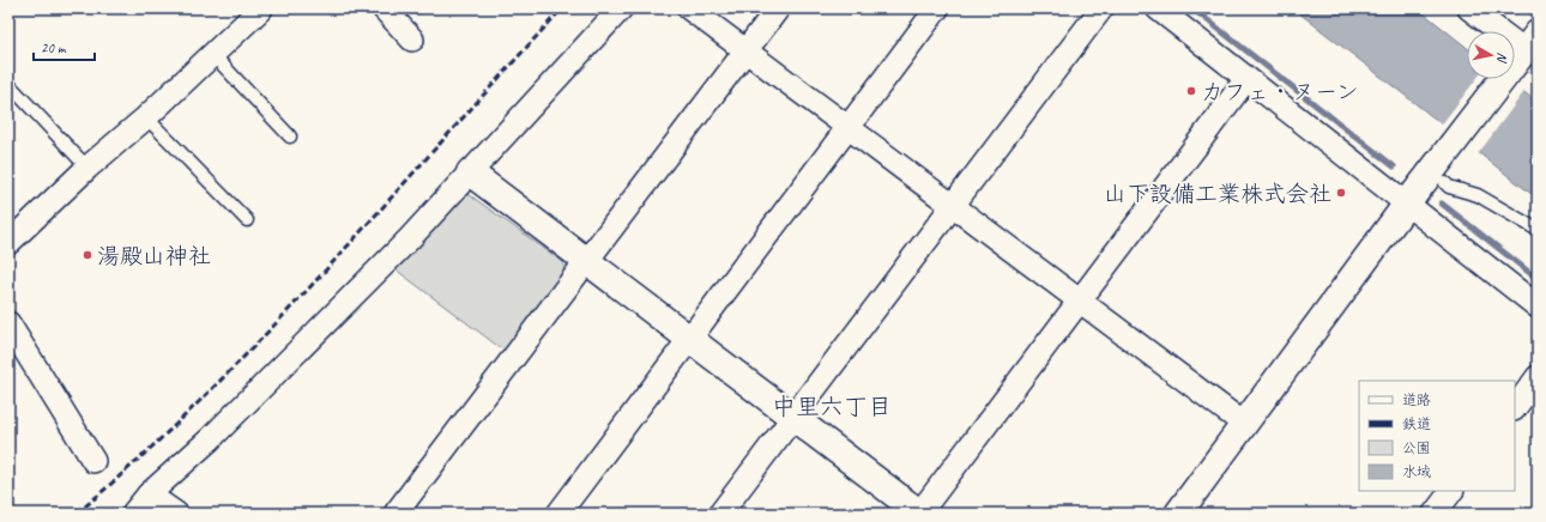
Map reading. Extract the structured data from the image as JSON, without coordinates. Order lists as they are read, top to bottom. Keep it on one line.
{"districts":["中里六丁目"],"places":["カフェ・ヌーン","山下設備工業株式会社","湯殿山神社"],"legend":["道路","鉄道","公園","水域"],"scale_bar":"20 m","north":"right"}
